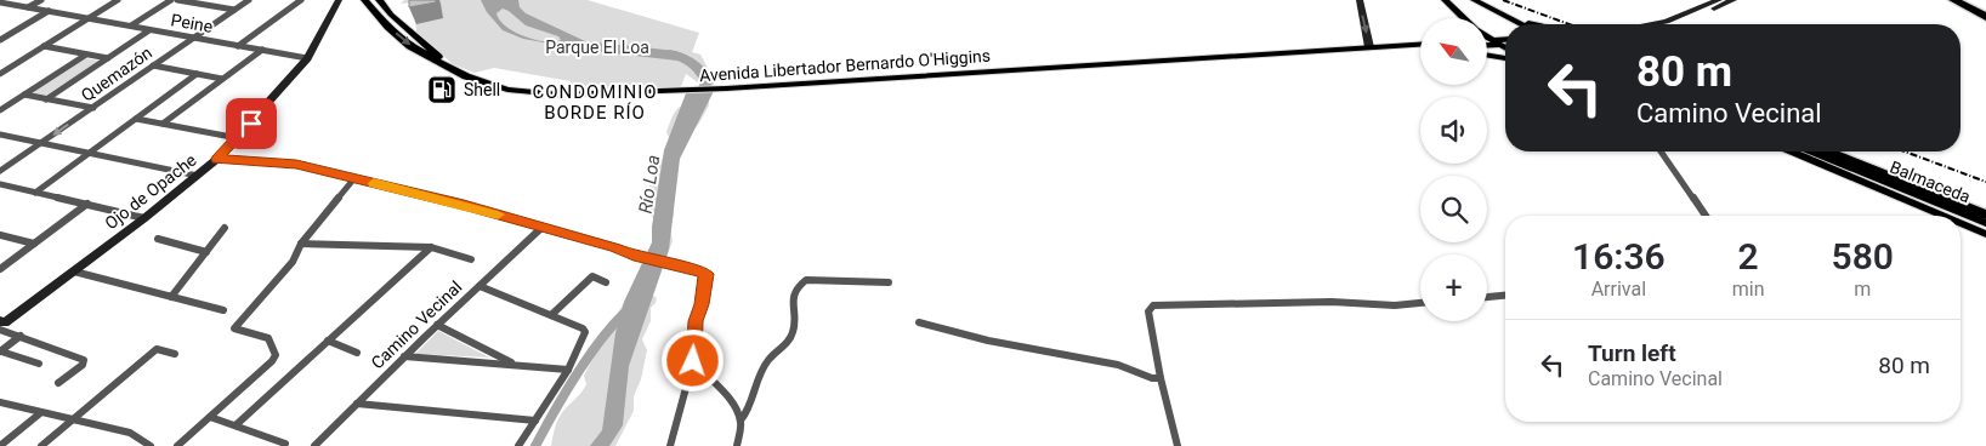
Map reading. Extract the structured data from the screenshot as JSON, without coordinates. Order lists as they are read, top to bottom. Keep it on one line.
{"streets":{"main road":["Avenida Libertador Bernardo O'Higgins","Balmaceda","Ojo de Opache"],"street":["Peine","Quemazón","Camino Vecinal"]},"crossings":[["Peine","Quemazón"],["Peine","Ojo de Opache"]],"districts":["CONDOMINIO BORDE RÍO"],"water":["Río Loa"],"parks":["Parque El Loa"],"places":{"fuel station":["Shell"]},"north":"top left","page":{"map_buttons":"+","turn":["80 m","Camino Vecinal"],"eta":["16:36","Arrival","2","min","580","m"],"list":[{"name":"Turn left","note":"Camino Vecinal","value":"80 m"}]}}
